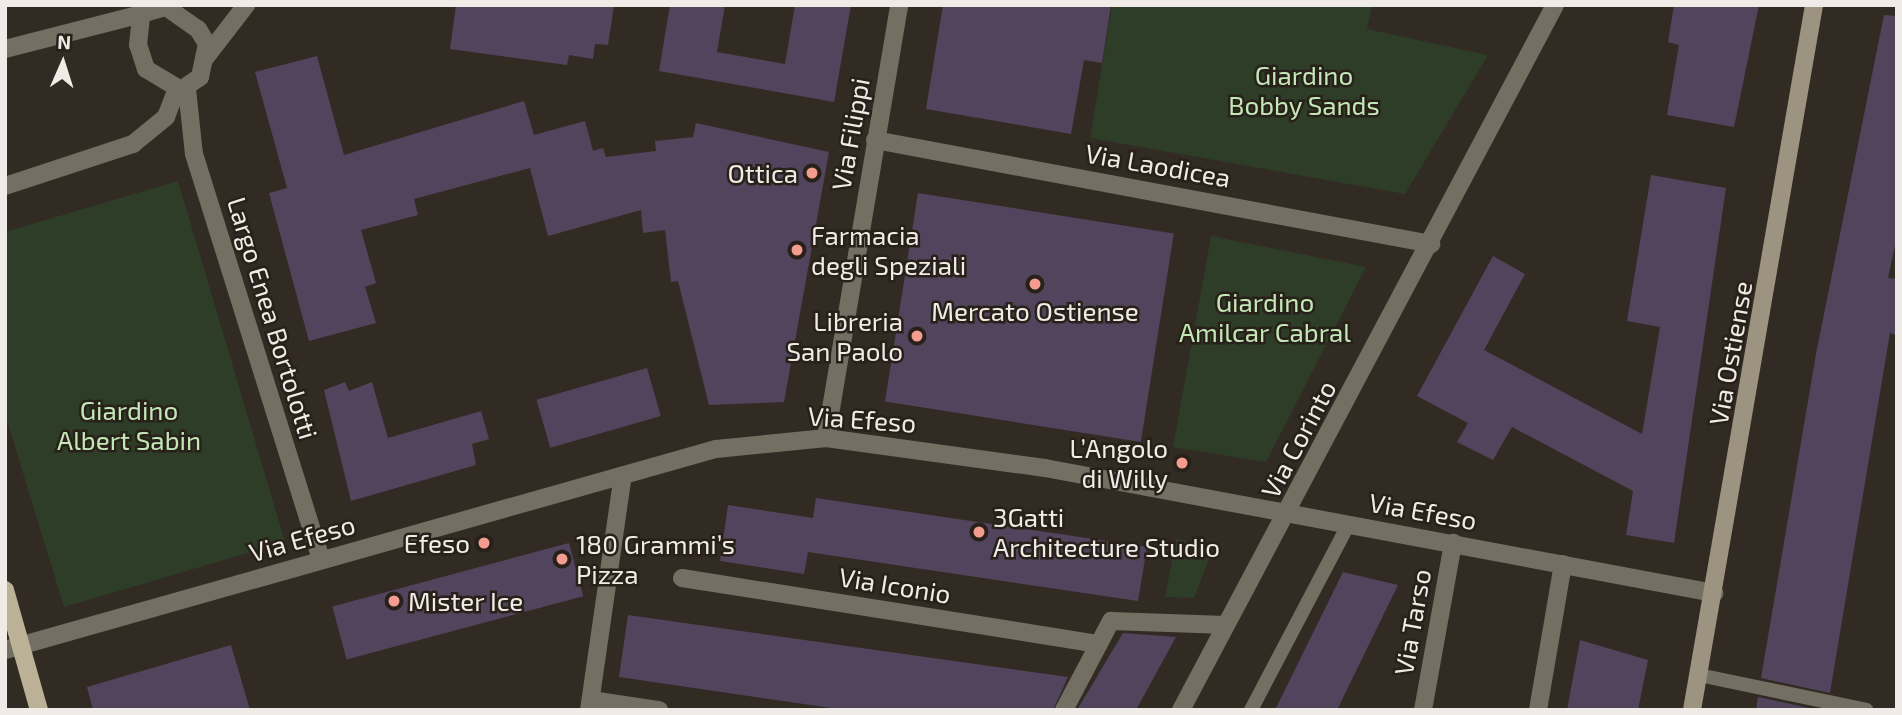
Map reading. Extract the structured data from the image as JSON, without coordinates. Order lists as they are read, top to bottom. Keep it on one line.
{"streets":{"main road":["Via Ostiense"],"street":["Via Filippi","Via Laodicea","Largo Enea Bortolotti","Via Efeso","Via Corinto","Via Iconio","Via Tarso"]},"crossings":[["Via Filippi","Via Laodicea"],["Via Filippi","Via Efeso"],["Via Laodicea","Via Corinto"],["Largo Enea Bortolotti","Via Efeso"],["Via Ostiense","Via Efeso"],["Via Efeso","Via Corinto"],["Via Efeso","Via Tarso"]],"parks":["Giardino Bobby Sands","Giardino Amilcar Cabral","Giardino Albert Sabin"],"places":["Ottica","Farmacia degli Speziali","Mercato Ostiense","Libreria San Paolo","L’Angolo di Willy","3Gatti Architecture Studio","Efeso","180 Grammi’s Pizza","Mister Ice"],"north":"top"}
